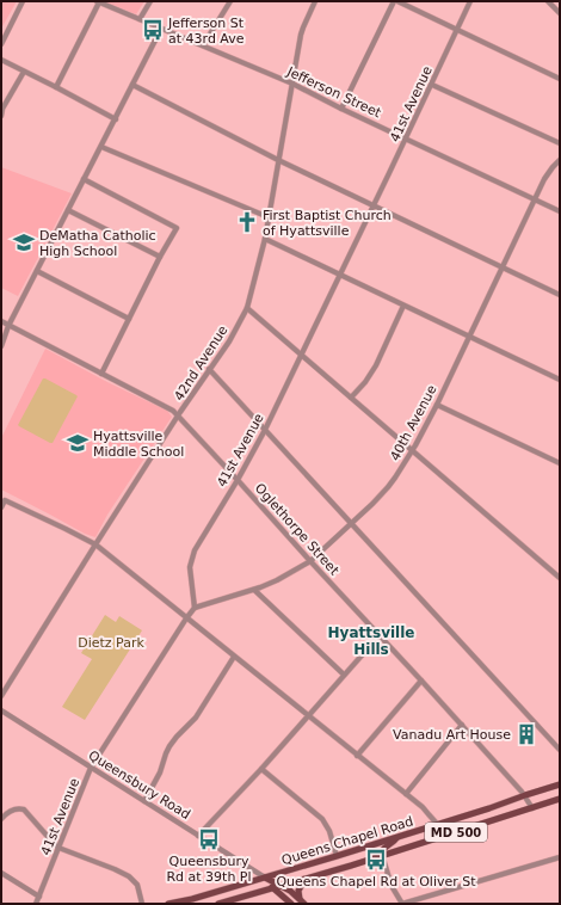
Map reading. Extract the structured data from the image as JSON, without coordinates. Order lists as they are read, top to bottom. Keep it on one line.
{"streets":{"main road":["Queensbury Road","MD 500","Queens Chapel Road"],"street":["Jefferson Street","41st Avenue","42nd Avenue","40th Avenue","Oglethorpe Street"]},"crossings":[["Jefferson Street","41st Avenue"],["Jefferson Street","42nd Avenue"],["Jefferson Street","40th Avenue"],["41st Avenue","40th Avenue"],["41st Avenue","Oglethorpe Street"],["41st Avenue","Queensbury Road"],["42nd Avenue","Oglethorpe Street"],["40th Avenue","Oglethorpe Street"],["Oglethorpe Street","Queens Chapel Road"],["Queensbury Road","Queens Chapel Road"]],"districts":["Hyattsville Hills"],"parks":["Dietz Park"],"places":{"bus stop":["Jefferson St at 43rd Ave","Queensbury Rd at 39th Pl","Queens Chapel Rd at Oliver St"],"church":["First Baptist Church of Hyattsville"],"school or university":["DeMatha Catholic High School","Hyattsville Middle School"],"building":["Vanadu Art House"]}}
